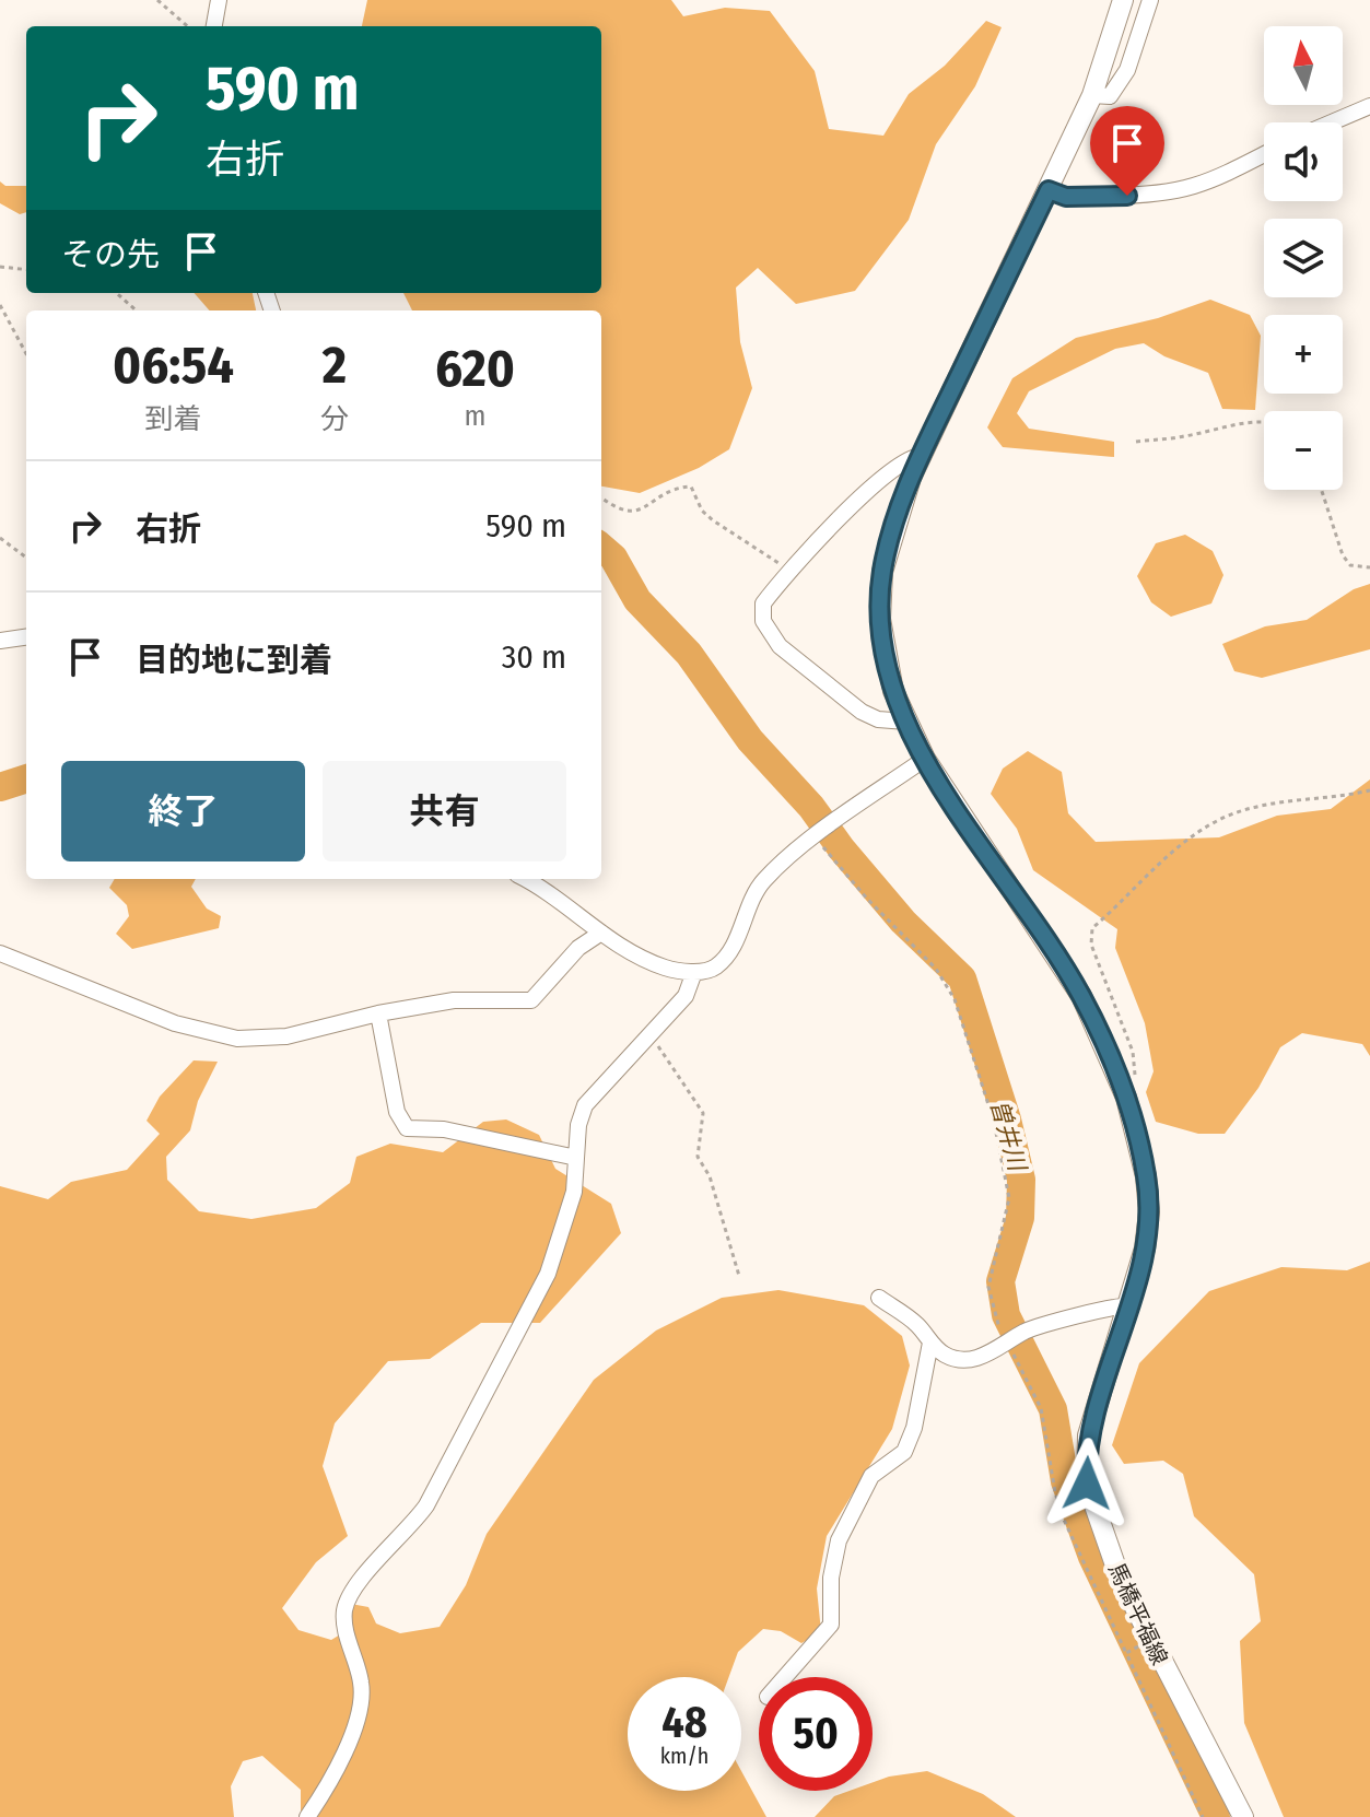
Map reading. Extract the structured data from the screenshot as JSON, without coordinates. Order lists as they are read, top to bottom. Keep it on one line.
{"streets":{"main road":["馬橋平福線"]},"water":["曽井川"],"north":"top","page":{"map_buttons":["+","−"],"turn":["590 m","右折"],"then":"その先","eta":["06:54","到着","2","分","620","m"],"list":[{"name":"右折","value":"590 m"},{"name":"目的地に到着","value":"30 m"}],"buttons":["終了","共有"],"speed":"48 km/h","limit":"50"}}
